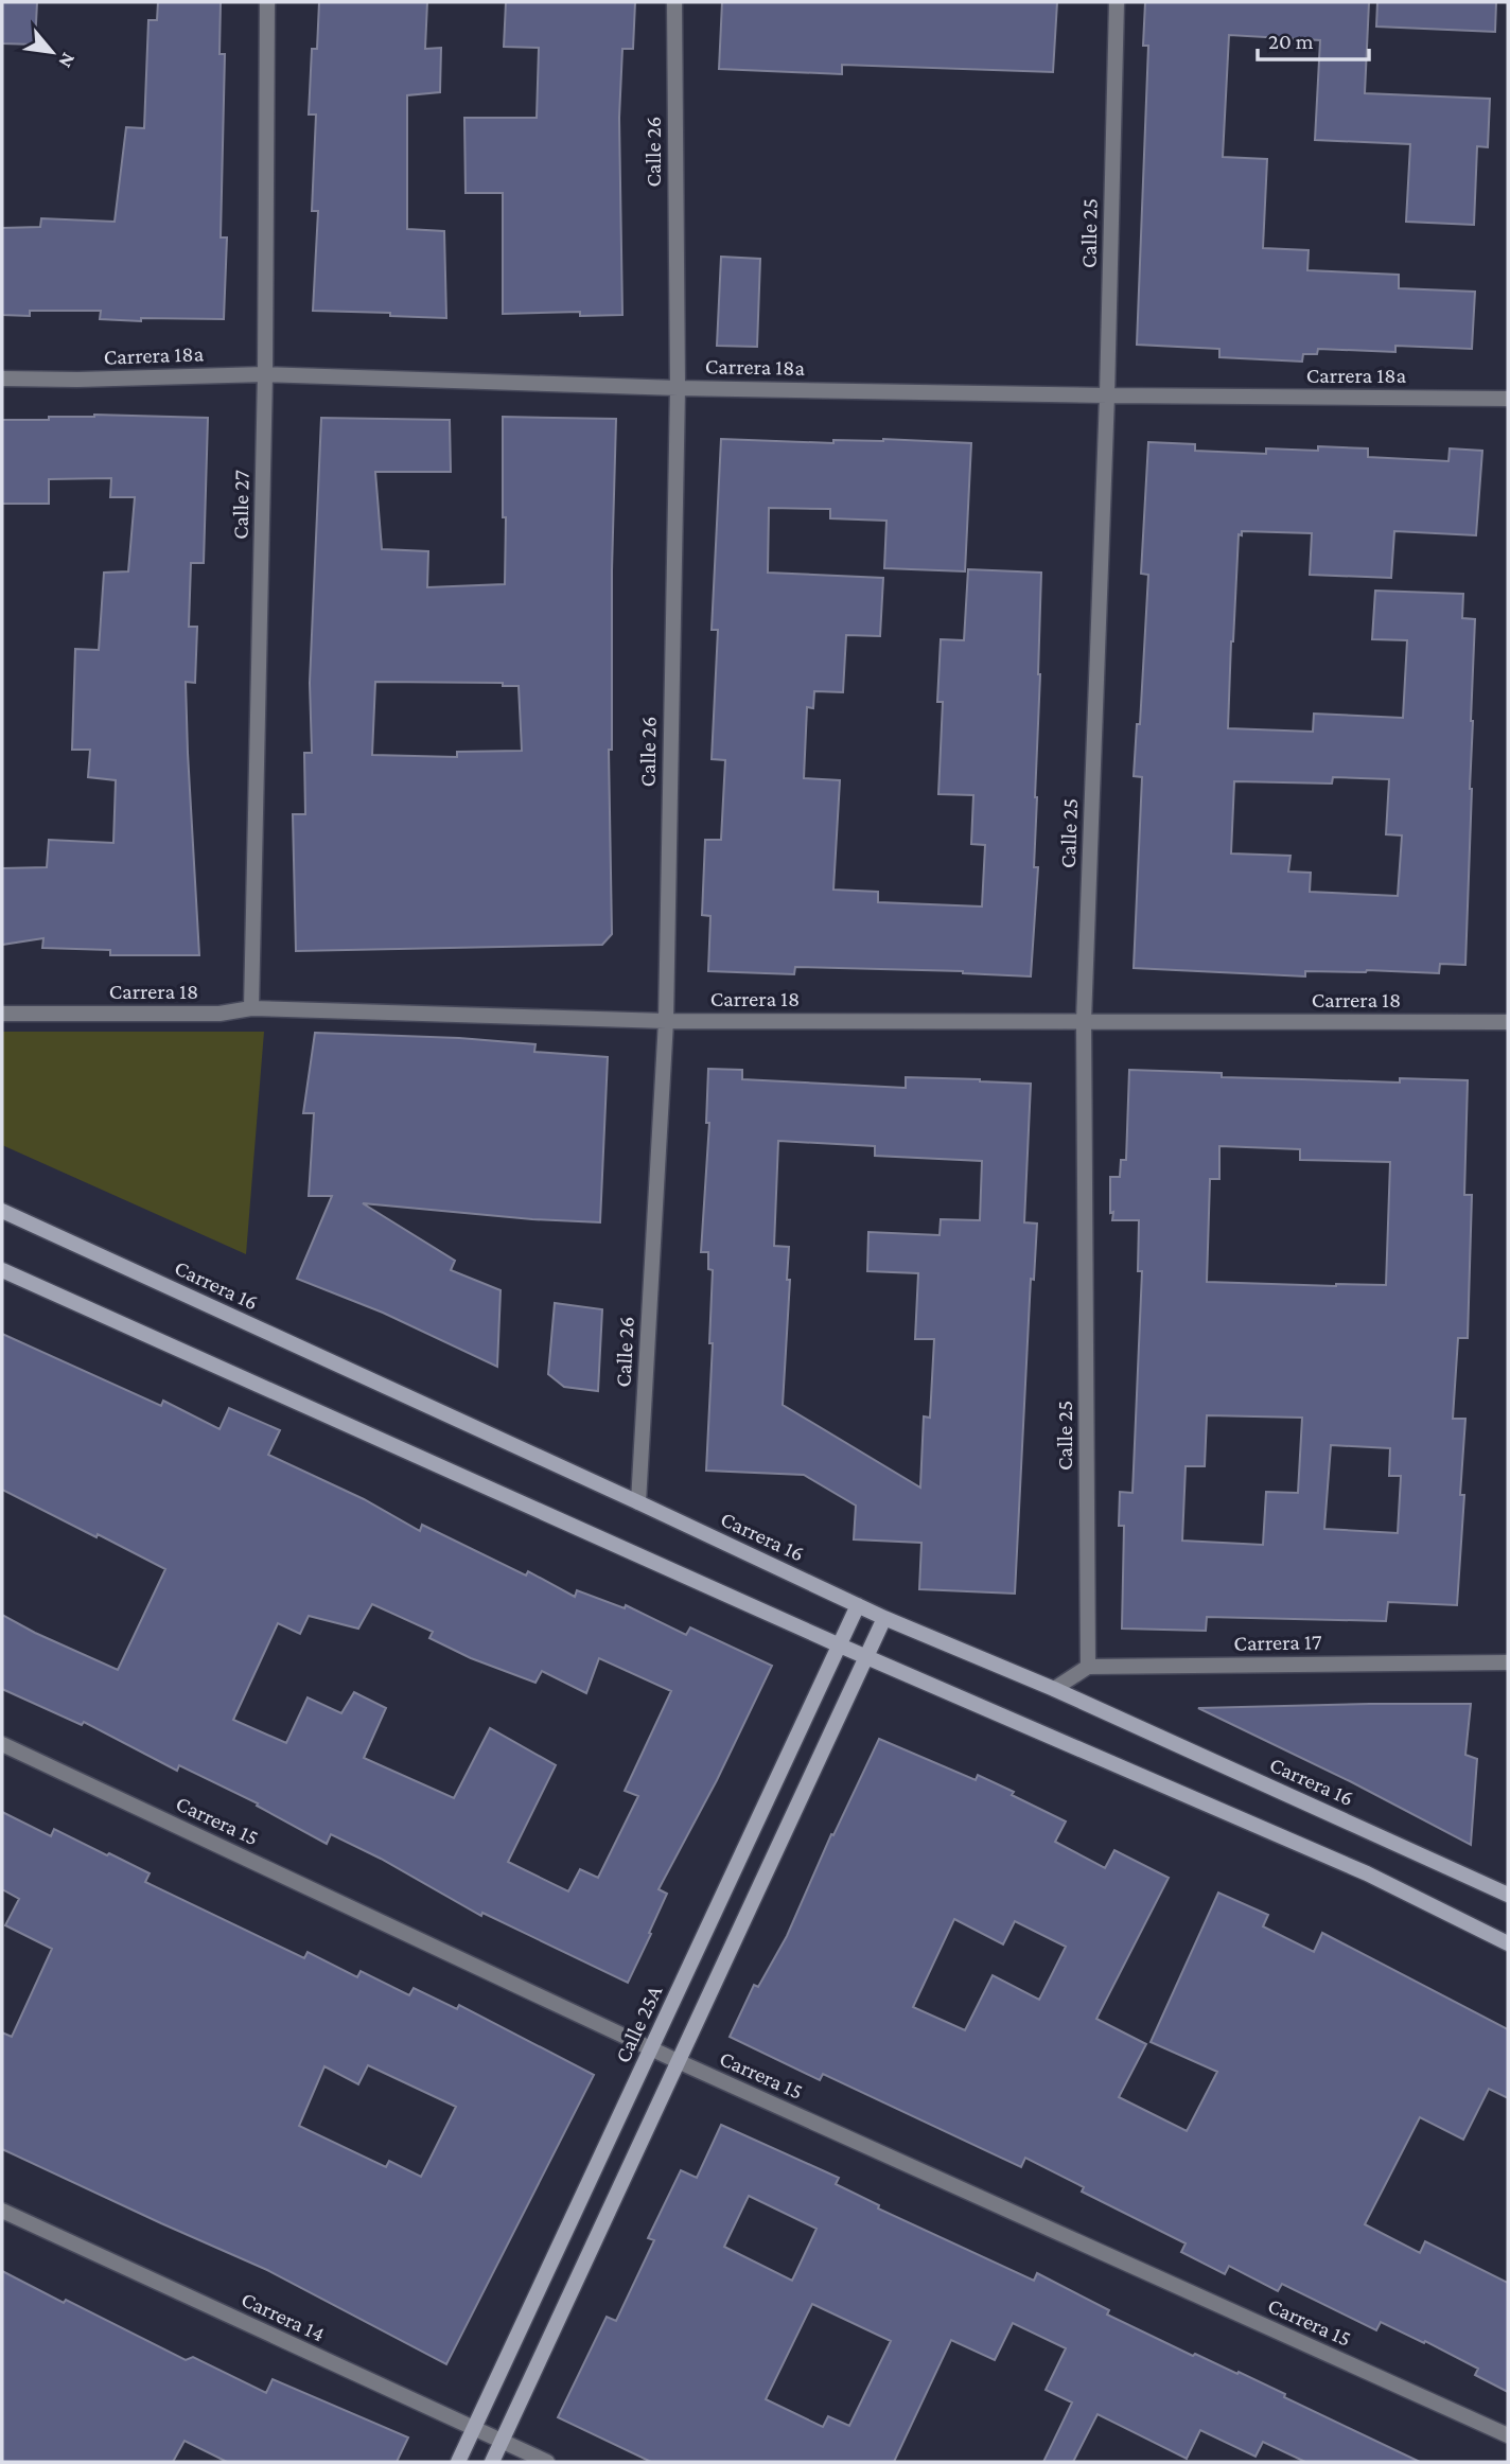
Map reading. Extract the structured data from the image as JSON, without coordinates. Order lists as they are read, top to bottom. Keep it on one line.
{"streets":{"street":["Calle 26","Calle 25","Carrera 18a","Calle 27","Carrera 18","Carrera 16","Carrera 17","Carrera 15","Calle 25A","Carrera 14"]},"crossings":[["Calle 26","Carrera 18a"],["Calle 26","Carrera 18"],["Calle 26","Carrera 16"],["Calle 25","Carrera 18a"],["Calle 25","Carrera 18"],["Calle 25","Carrera 17"],["Carrera 18a","Calle 27"],["Calle 27","Carrera 18"],["Carrera 16","Calle 25A"],["Carrera 15","Calle 25A"],["Calle 25A","Carrera 14"]],"scale_bar":"20 m","north":"bottom right"}
